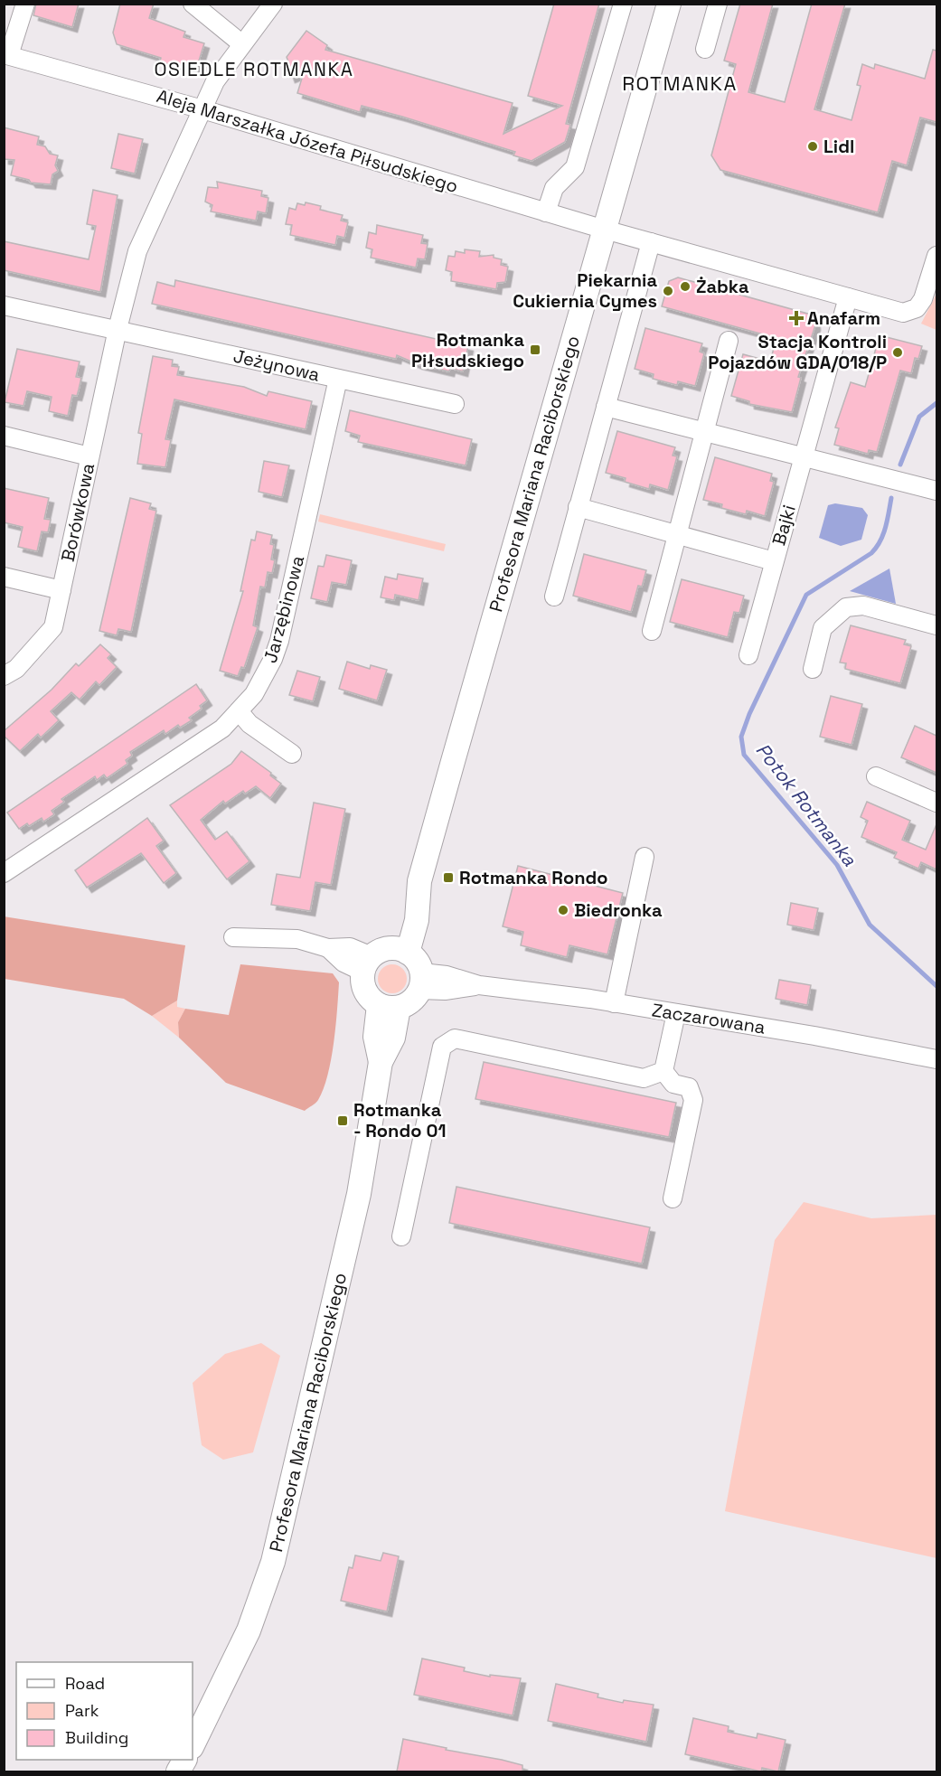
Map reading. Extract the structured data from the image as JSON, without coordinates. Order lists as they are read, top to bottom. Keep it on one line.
{"streets":{"main road":["Profesora Mariana Raciborskiego"],"street":["Aleja Marszałka Józefa Piłsudskiego","Jeżynowa","Borówkowa","Bajki","Jarzębinowa","Zaczarowana"]},"crossings":[["Aleja Marszałka Józefa Piłsudskiego","Profesora Mariana Raciborskiego"],["Aleja Marszałka Józefa Piłsudskiego","Borówkowa"],["Jeżynowa","Borówkowa"],["Jeżynowa","Jarzębinowa"],["Profesora Mariana Raciborskiego","Zaczarowana"]],"districts":["OSIEDLE ROTMANKA","ROTMANKA"],"water":["Potok Rotmanka"],"places":{"other":["Lidl","Żabka","Piekarnia Cukiernia Cymes","Stacja Kontroli Pojazdów GDA/018/P","Biedronka"],"health":["Anafarm"],"transit":["Rotmanka Piłsudskiego","Rotmanka Rondo","Rotmanka - Rondo 01"]},"legend":["Road","Park","Building"]}
